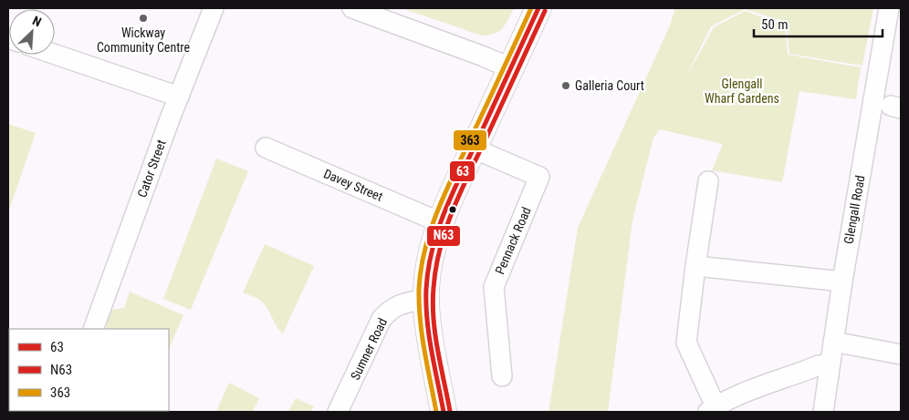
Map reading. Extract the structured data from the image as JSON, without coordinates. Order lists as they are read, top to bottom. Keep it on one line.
{"streets":{"street":["Cator Street","Davey Street","Glengall Road","Pennack Road","Sumner Road"]},"parks":["Glengall Wharf Gardens"],"places":["Wickway Community Centre","Galleria Court"],"lines":["transit line 63","transit line 363","transit line N63"],"legend":["63","N63","363"],"scale_bar":"50 m","north":"top right"}
